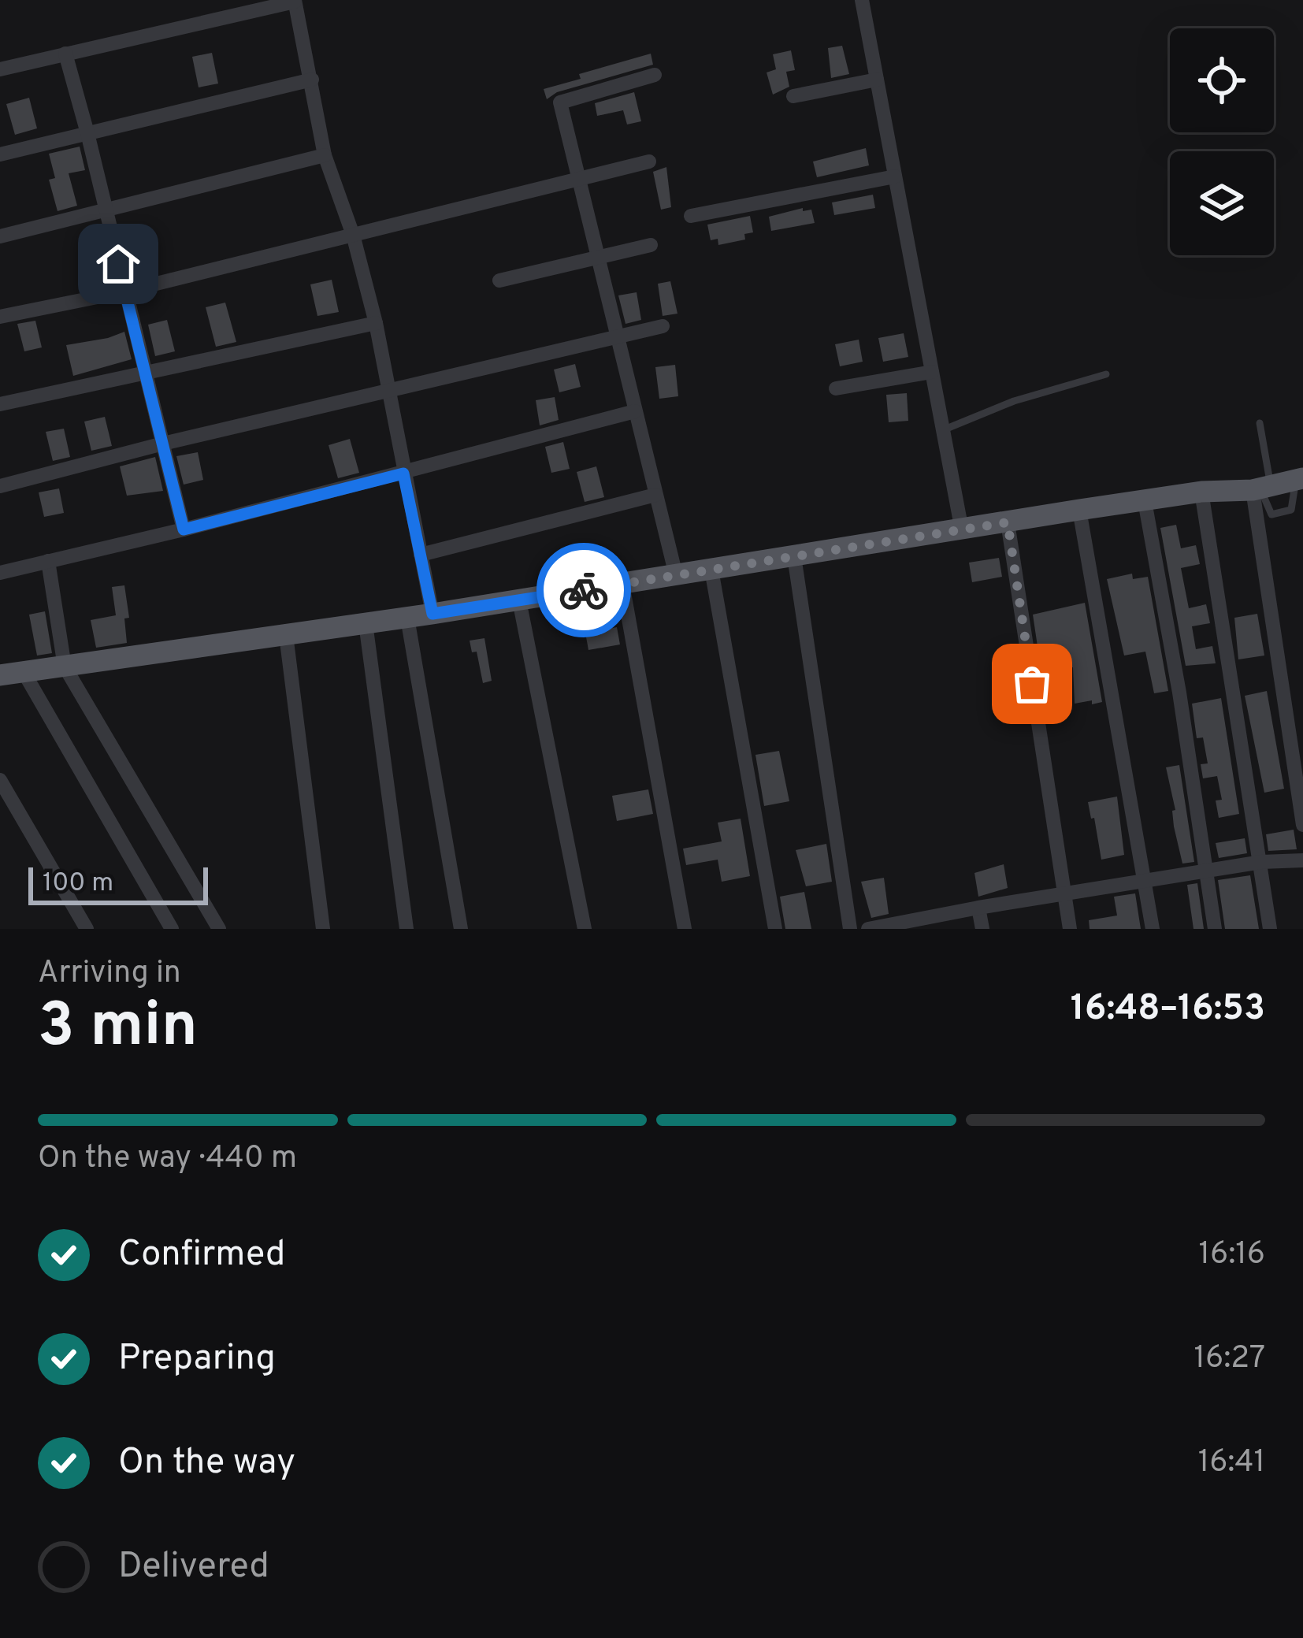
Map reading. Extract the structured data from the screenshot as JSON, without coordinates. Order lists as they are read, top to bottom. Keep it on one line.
{"scale_bar":"100 m","page":{"scale":"100 m","heading":["3 min","Arriving in","16:48–16:53"],"bar":"On the way · 440 m","list":[["Confirmed","16:16"],["Preparing","16:27"],["On the way","16:41"],"Delivered"]}}
